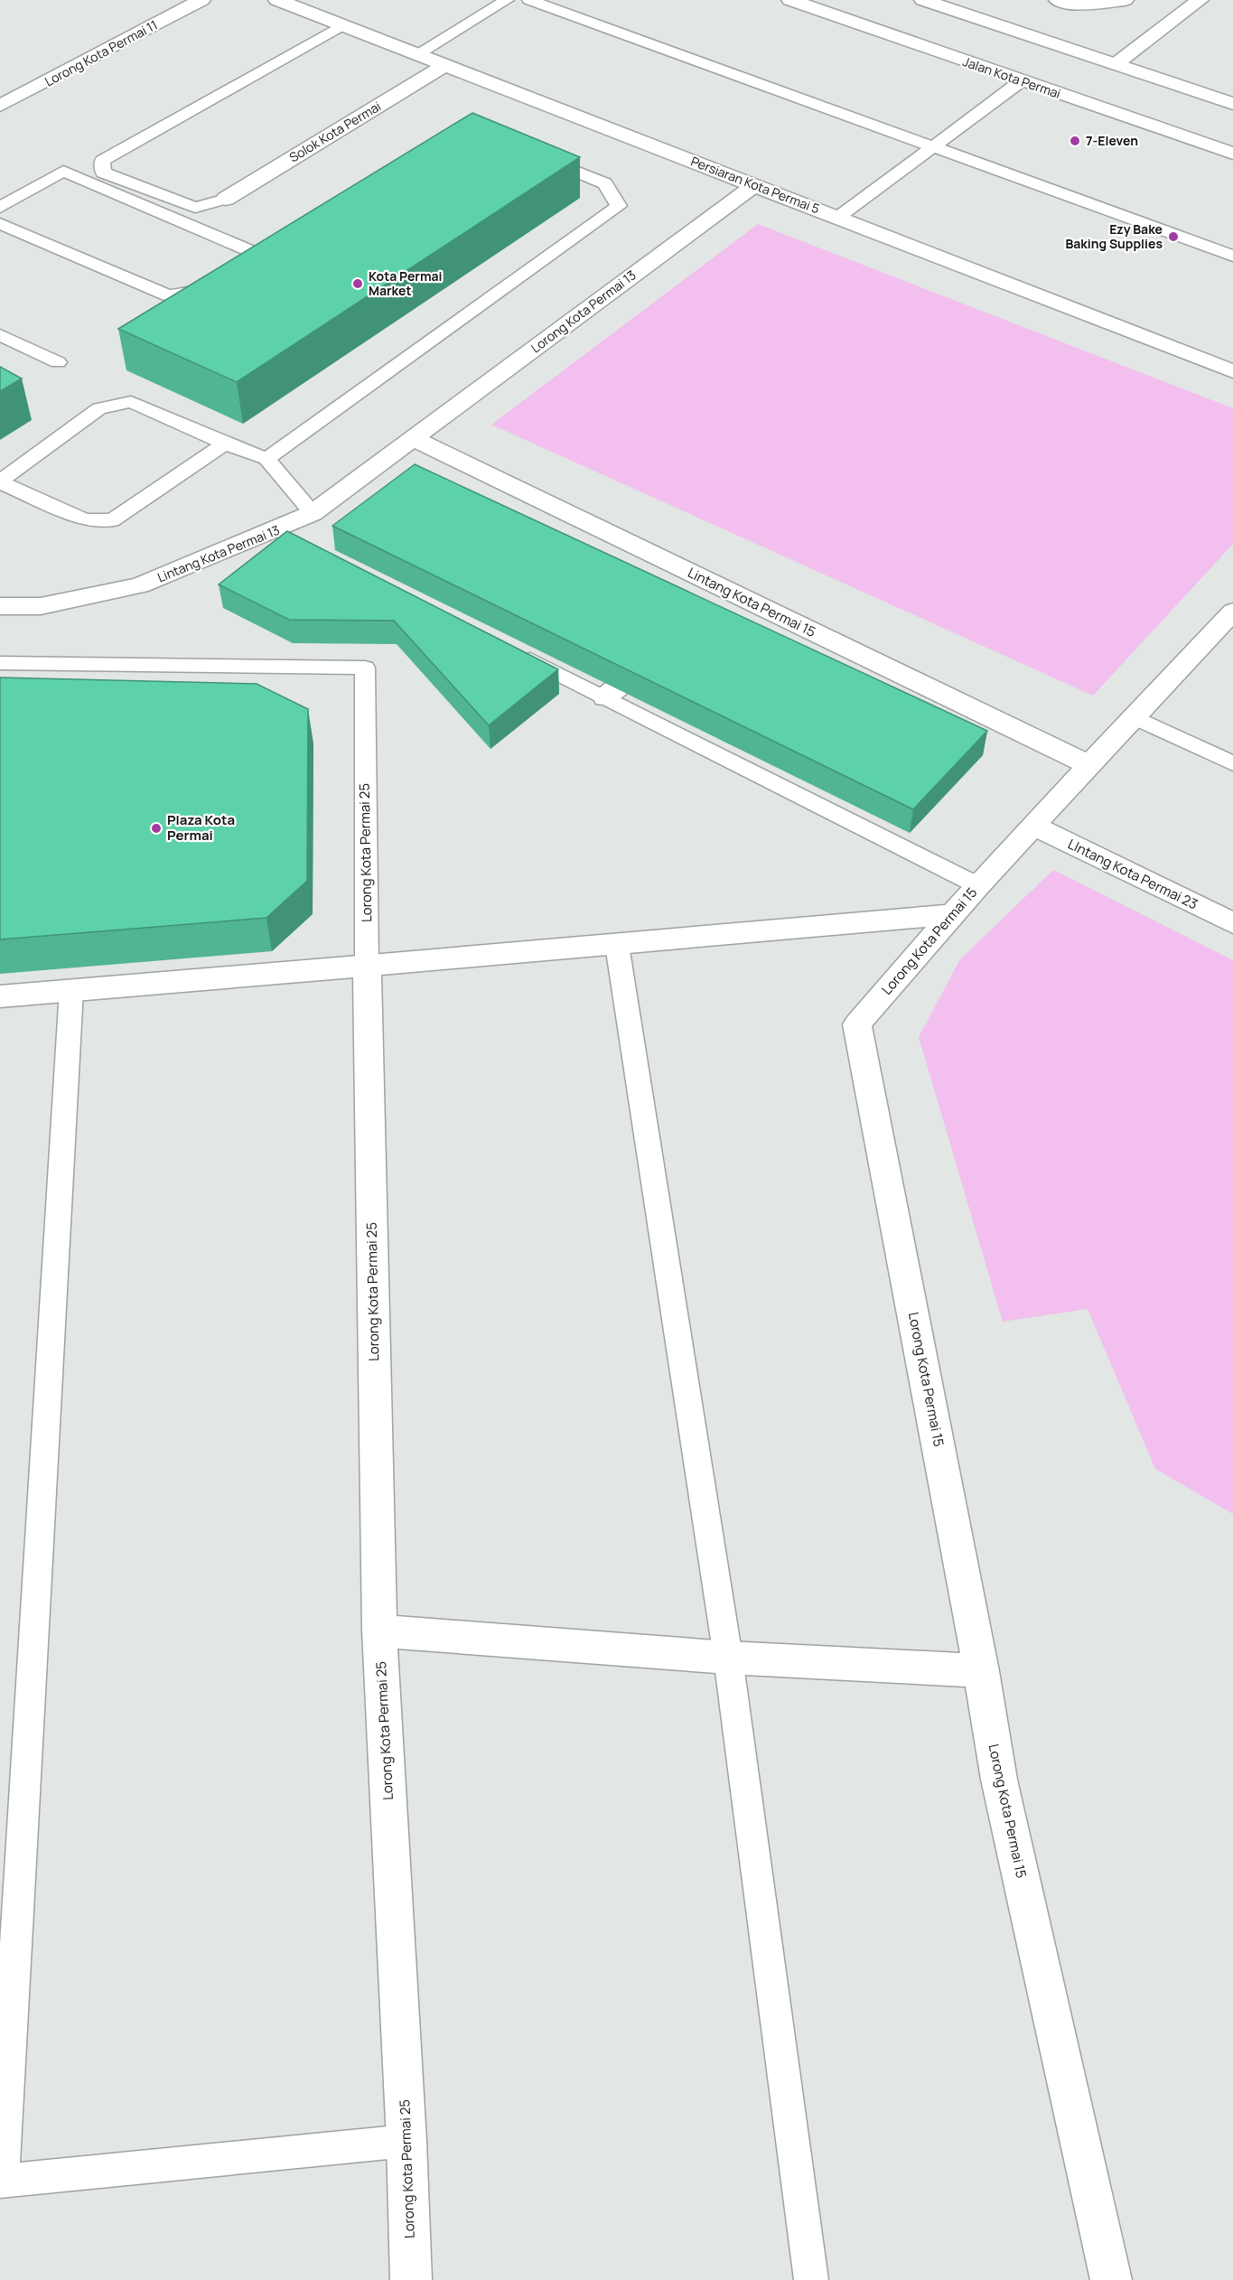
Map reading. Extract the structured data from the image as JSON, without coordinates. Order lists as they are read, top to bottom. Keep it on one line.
{"streets":{"street":["Lorong Kota Permai 11","Jalan Kota Permai","Solok Kota Permai","Persiaran Kota Permai 5","Lorong Kota Permai 13","Lintang Kota Permai 13","Lintang Kota Permai 15","Lorong Kota Permai 25","LIntang Kota Permai 23","Lorong Kota Permai 15"]},"crossings":[["Solok Kota Permai","Persiaran Kota Permai 5"],["Persiaran Kota Permai 5","Lorong Kota Permai 13"],["Lorong Kota Permai 13","Lintang Kota Permai 13"],["Lorong Kota Permai 13","Lintang Kota Permai 15"],["Lintang Kota Permai 13","Lintang Kota Permai 15"],["Lintang Kota Permai 15","Lorong Kota Permai 15"],["LIntang Kota Permai 23","Lorong Kota Permai 15"]],"places":["7-Eleven","Ezy Bake Baking Supplies","Kota Permai Market","Plaza Kota Permai"]}
